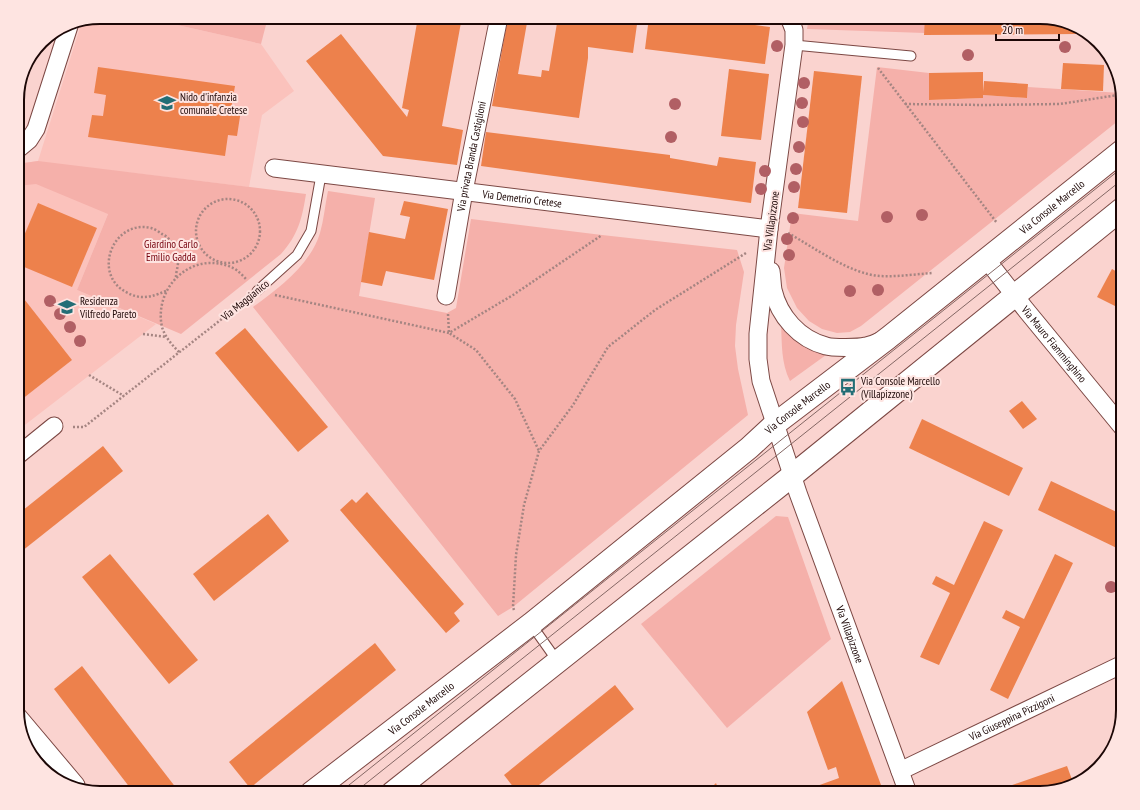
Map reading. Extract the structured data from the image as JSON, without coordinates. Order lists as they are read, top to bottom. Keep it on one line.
{"streets":{"main road":["Via Console Marcello"],"street":["Via privata Branda Castiglioni","Via Demetrio Cretese","Via Villapizzone","Via Mauro Fiamminghino","Via Giuseppina Pizzigoni"],"lane":["Via Maggianico"]},"crossings":[["Via privata Branda Castiglioni","Via Demetrio Cretese"],["Via Demetrio Cretese","Via Villapizzone"],["Via Demetrio Cretese","Via Maggianico"],["Via Console Marcello","Via Villapizzone"],["Via Console Marcello","Via Mauro Fiamminghino"],["Via Villapizzone","Via Giuseppina Pizzigoni"]],"parks":["Giardino Carlo Emilio Gadda"],"places":{"school or university":["Nido d'infanzia comunale Cretese","Residenza Vilfredo Pareto"],"bus stop":["Via Console Marcello (Villapizzone)"]},"scale_bar":"20 m"}
